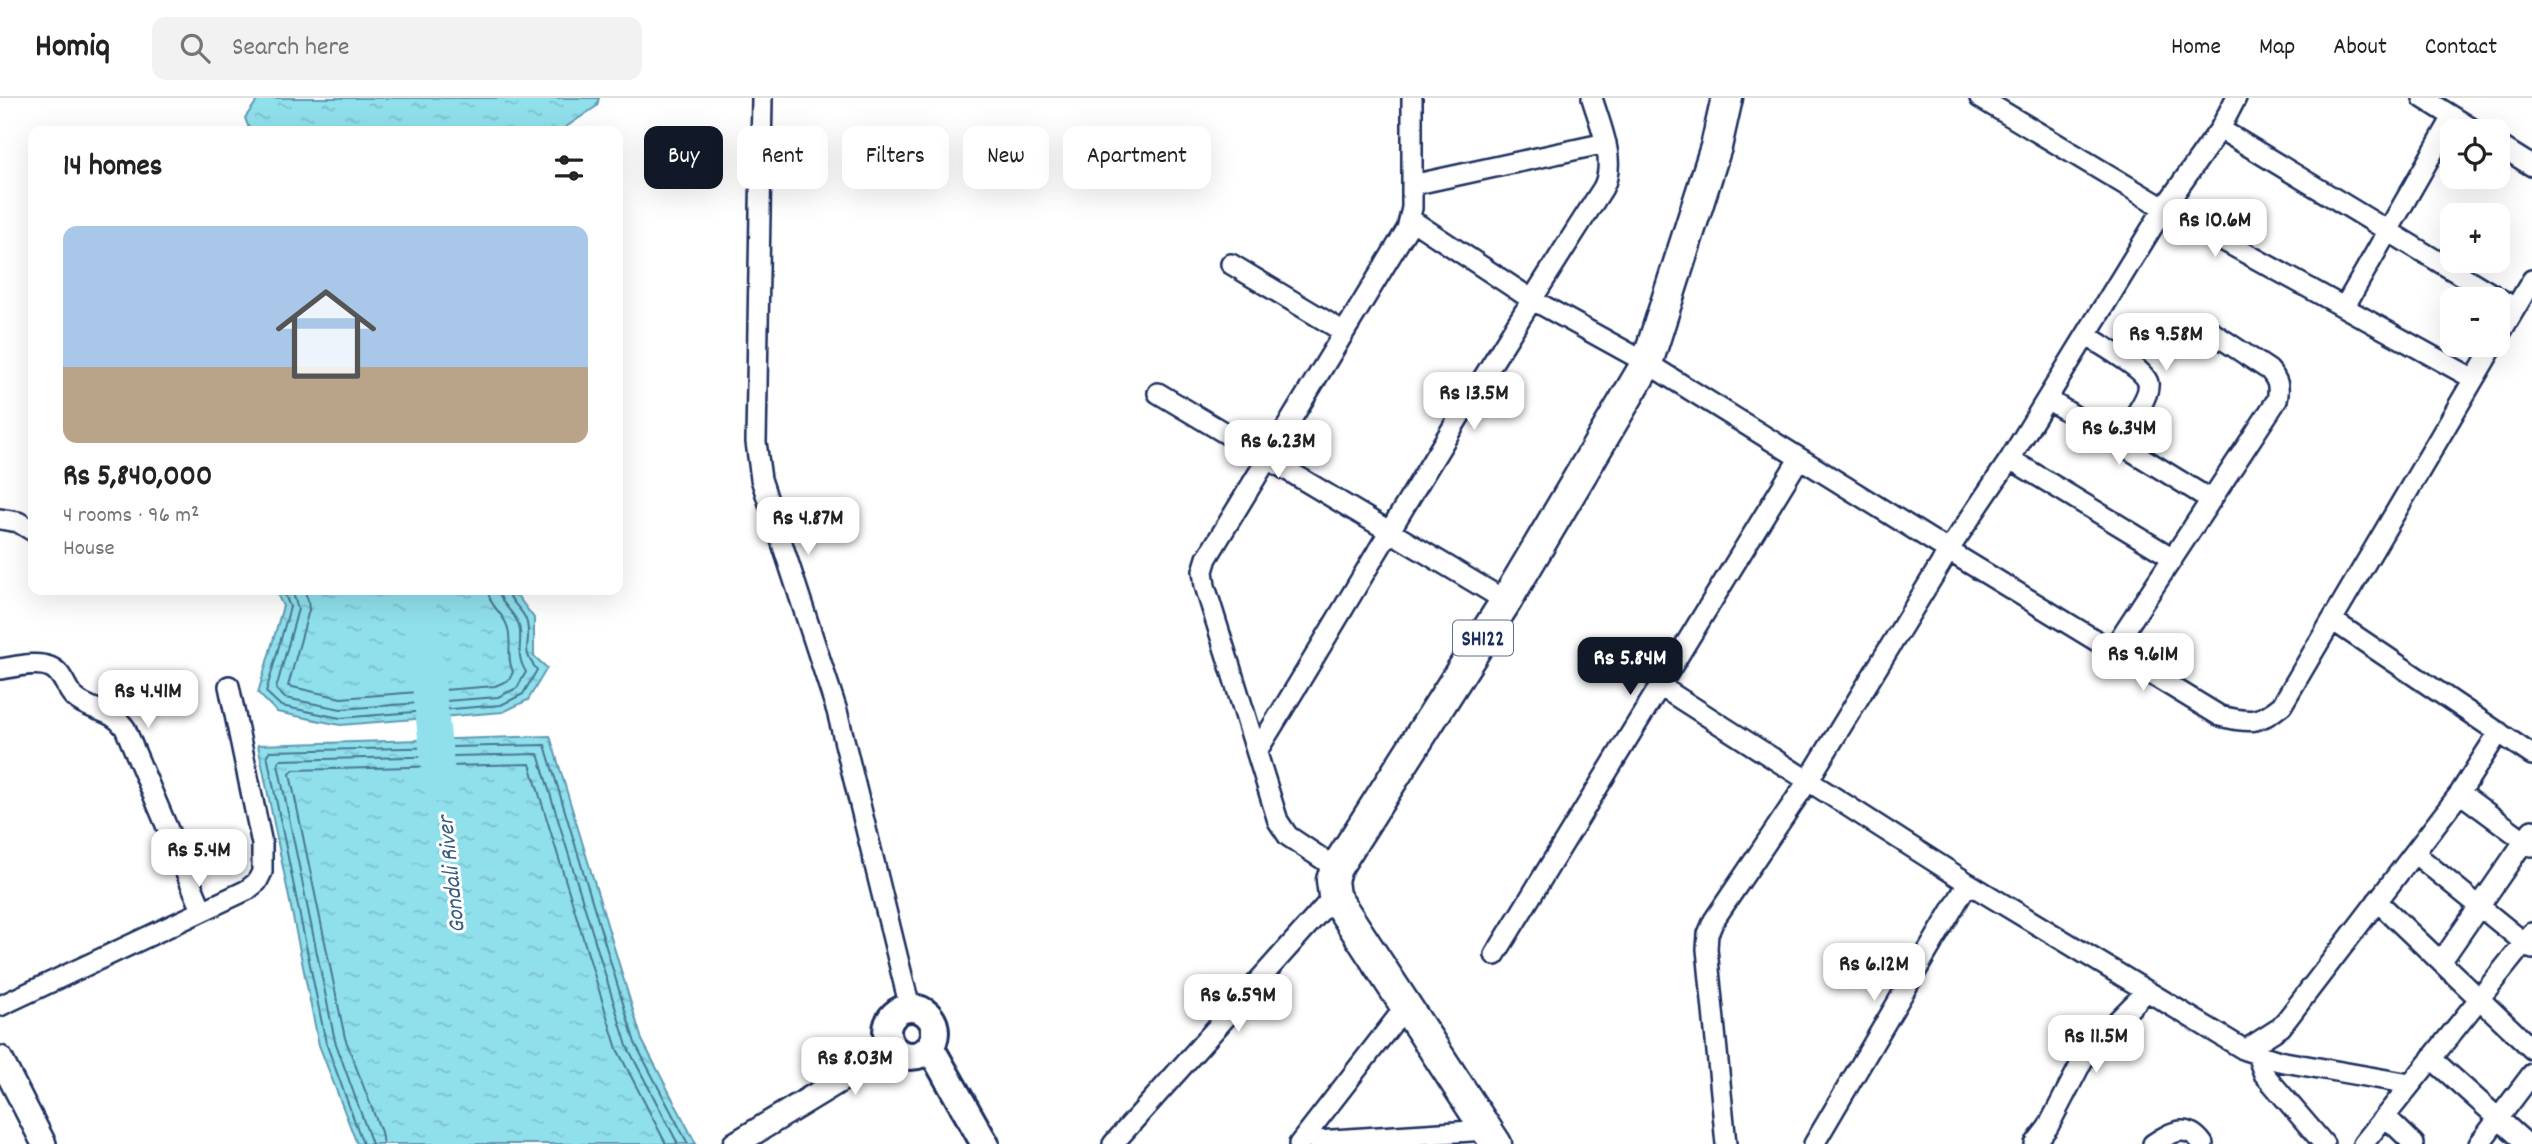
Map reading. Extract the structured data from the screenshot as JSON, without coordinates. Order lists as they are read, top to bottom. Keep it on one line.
{"streets":{"main road":["SH122"]},"water":["Gondali River"],"page":{"header":"Homiq","search":"Search here","nav":["Home","Map","About","Contact"],"map_buttons":["+","−"],"chip":["Buy","Rent","Filters","New","Apartment"],"heading":"14 homes","price":["Rs 10.6M","Rs 9.58M","Rs 13.5M","Rs 6.34M","Rs 6.23M","Rs 4.87M","Rs 9.61M","Rs 5.84M","Rs 4.41M","Rs 5.4M","Rs 6.12M","Rs 6.59M","Rs 11.5M","Rs 8.03M"],"list":[{"name":"Rs 5,840,000","note":"4 rooms · 96 m² · House"}]}}
